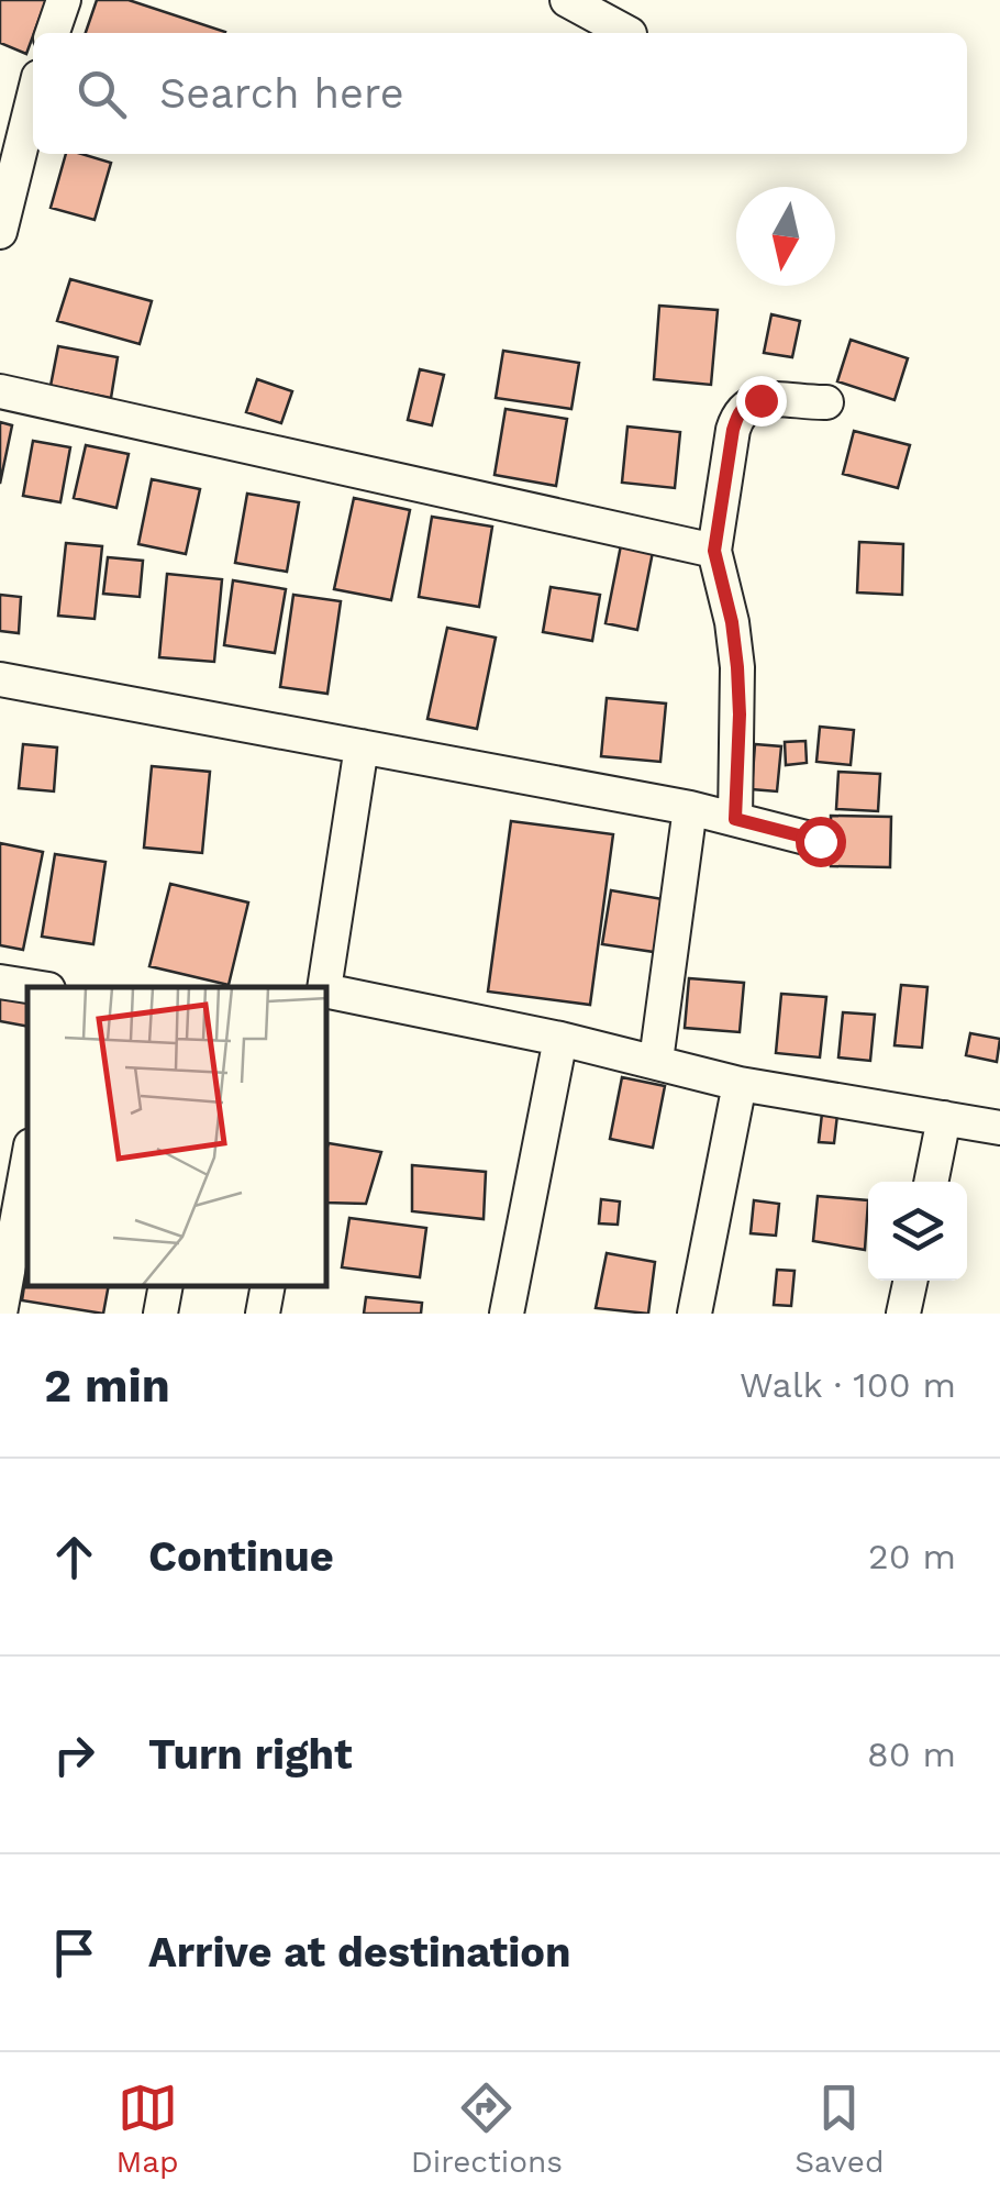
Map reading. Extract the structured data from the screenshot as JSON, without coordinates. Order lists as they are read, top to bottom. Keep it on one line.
{"north":"bottom","page":{"search":"Search here","heading":["2 min","Walk · 100 m"],"list":[["Continue","20 m"],["Turn right","80 m"],"Arrive at destination"],"nav":["Map","Directions","Saved"]}}
